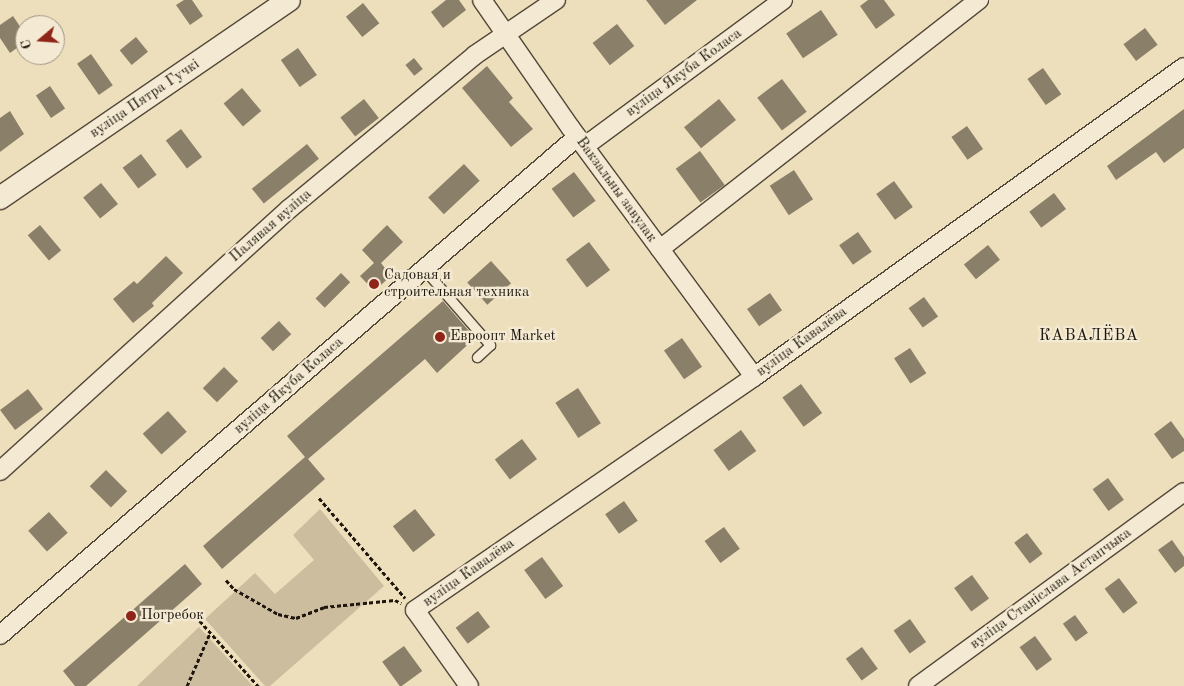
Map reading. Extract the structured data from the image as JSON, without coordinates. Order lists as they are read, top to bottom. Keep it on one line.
{"streets":{"street":["вуліца Якуба Коласа","вуліца Пятра Гучкі","Вакзальны завулак","Палявая вуліца","вуліца Кавалёва","вуліца Станіслава Астапчыка"]},"crossings":[["вуліца Якуба Коласа","Вакзальны завулак"],["Вакзальны завулак","Палявая вуліца"],["Вакзальны завулак","вуліца Кавалёва"]],"districts":["КАВАЛЁВА"],"places":["Садовая и строительная техника","Евроопт Market","Погребок"],"north":"left"}
